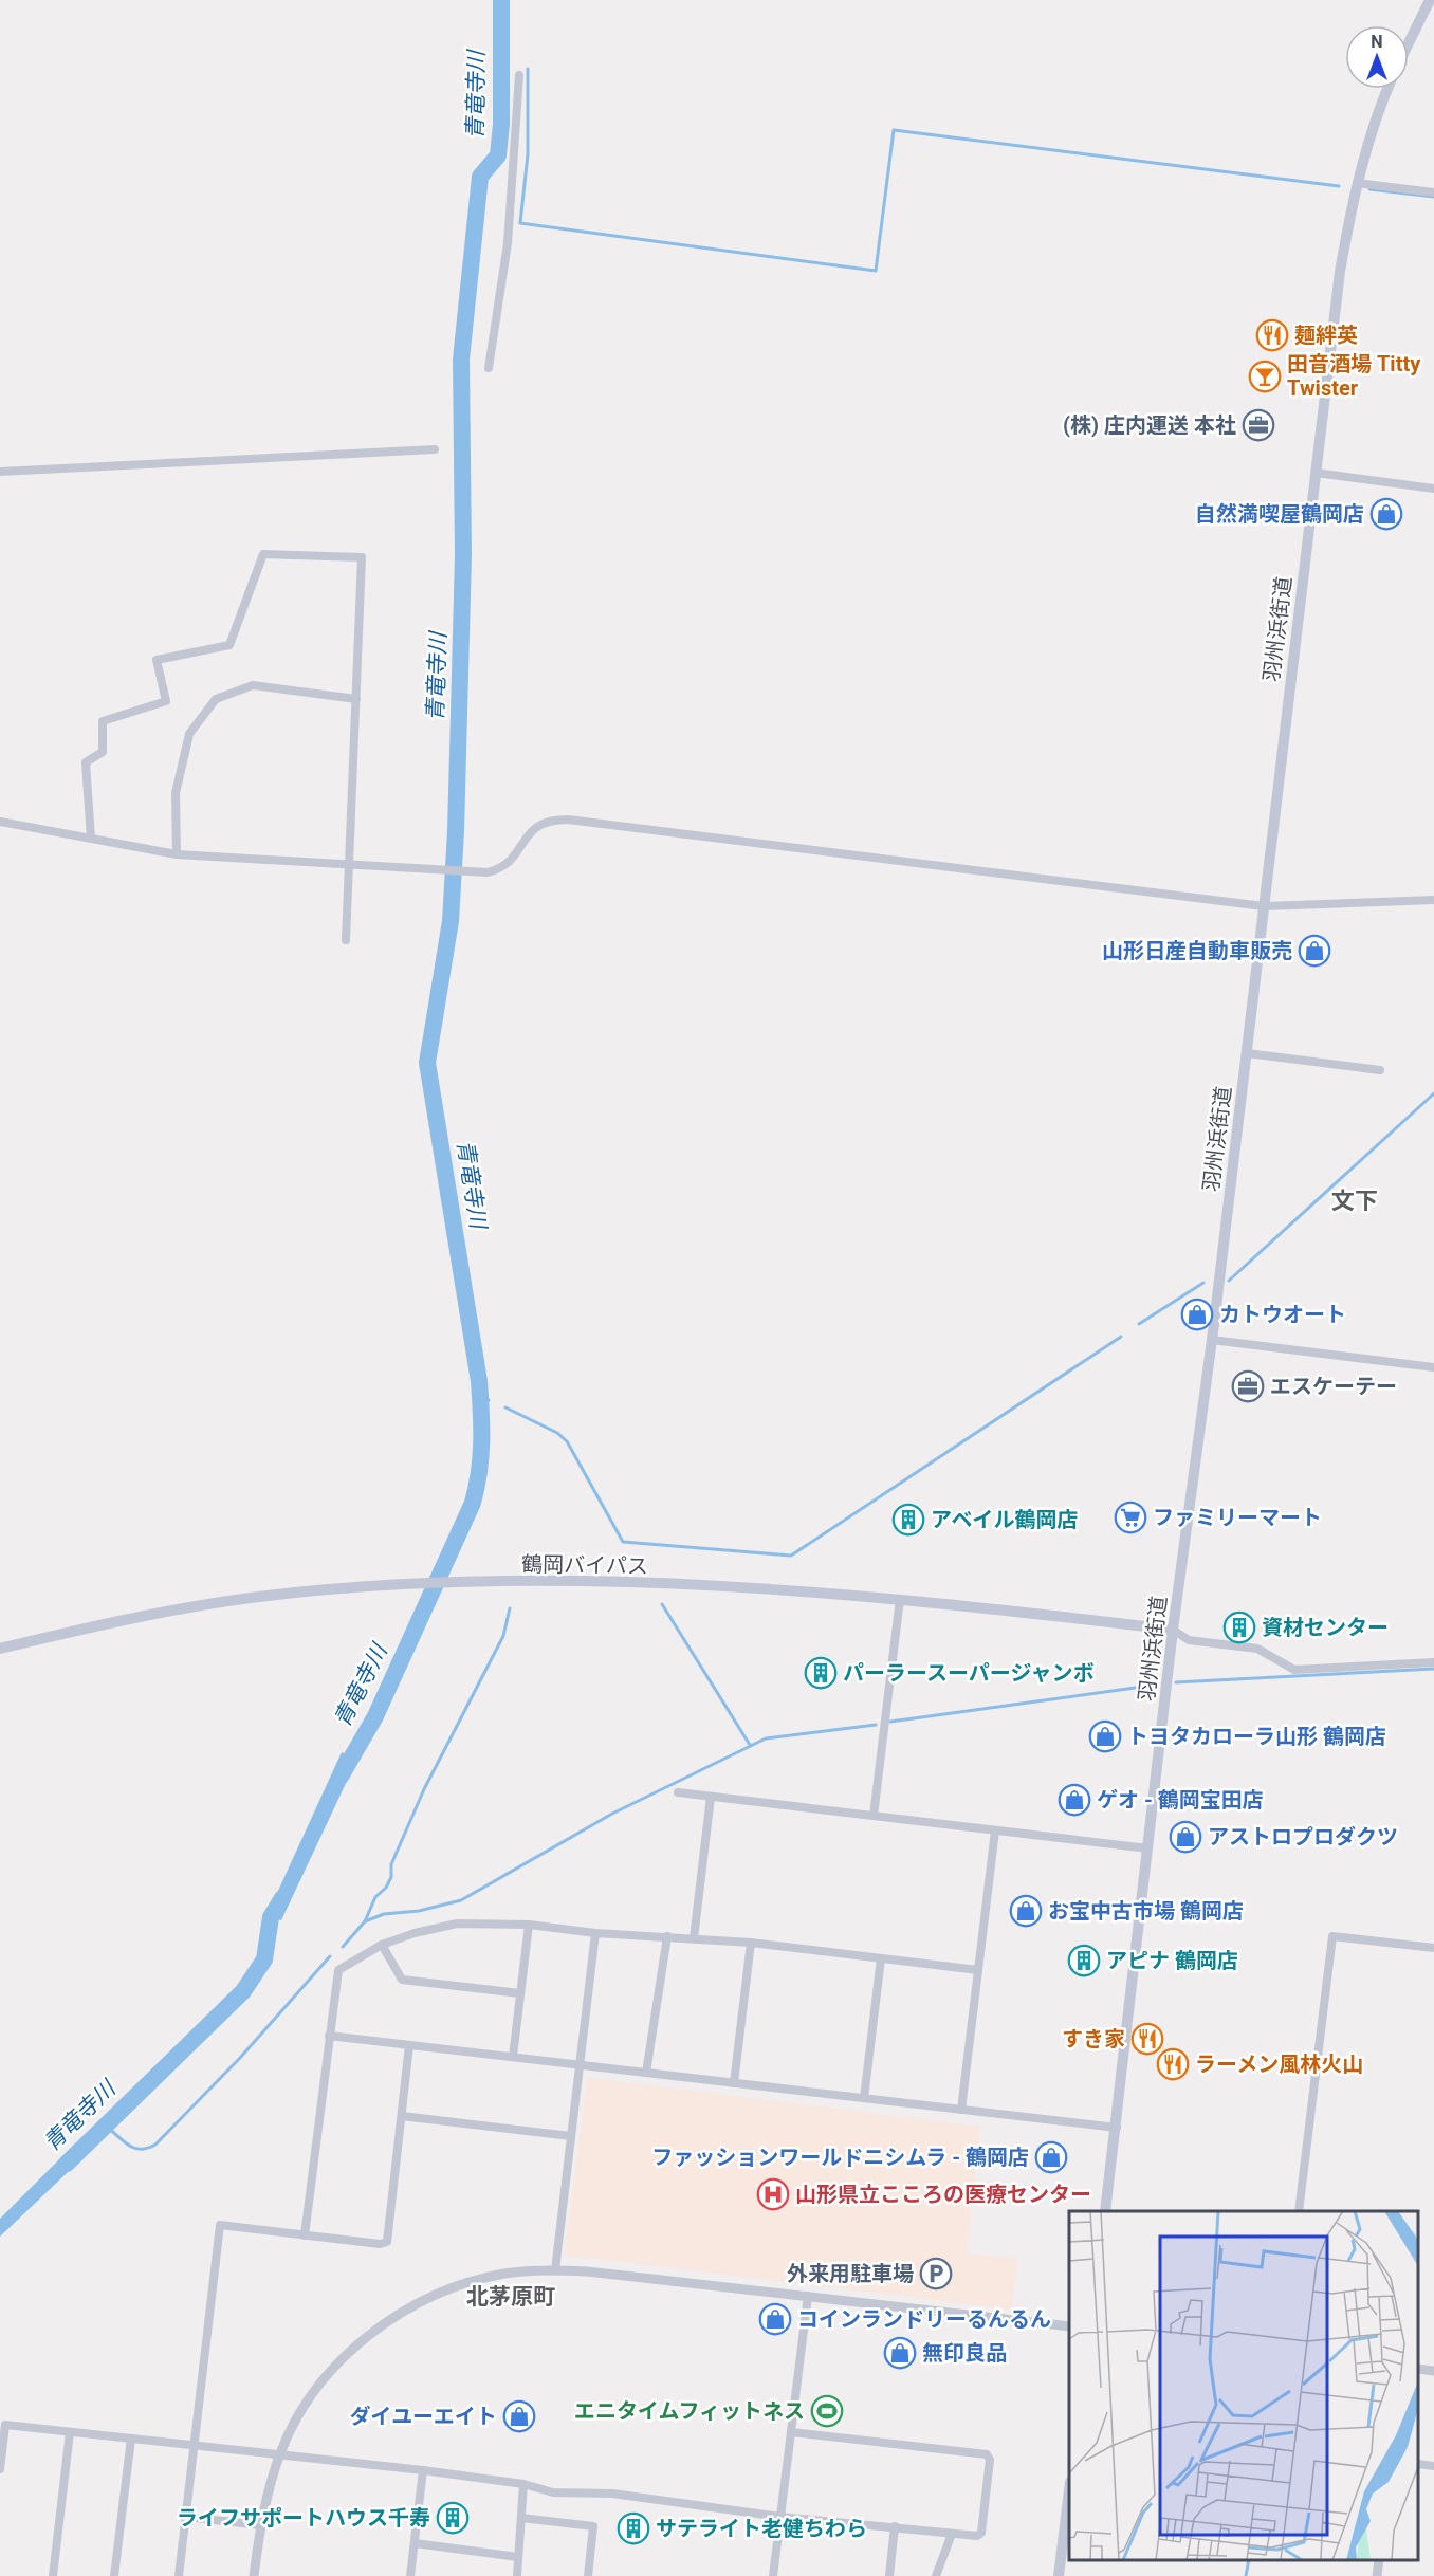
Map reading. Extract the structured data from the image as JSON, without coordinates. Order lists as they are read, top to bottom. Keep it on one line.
{"streets":{"main road":["羽州浜街道","鶴岡バイパス"]},"crossings":[["羽州浜街道","鶴岡バイパス"]],"districts":["文下","北茅原町"],"water":["青竜寺川"],"places":{"restaurant":["麺絆英","すき家","ラーメン風林火山"],"bar":["田音酒場 Titty Twister"],"office":["(株) 庄内運送 本社","エスケーテー"],"shop":["自然満喫屋鶴岡店","山形日産自動車販売","カトウオート","トヨタカローラ山形 鶴岡店","ゲオ - 鶴岡宝田店","アストロプロダクツ","お宝中古市場 鶴岡店","ファッションワールドニシムラ - 鶴岡店","コインランドリーるんるん","無印良品","ダイユーエイト"],"supermarket":["ファミリーマート"],"building":["アベイル鶴岡店","資材センター","パーラースーパージャンボ","アピナ 鶴岡店","ライフサポートハウス千寿","サテライト老健ちわら"],"hospital":["山形県立こころの医療センター"],"parking":["外来用駐車場"],"sports":["エニタイムフィットネス"]},"north":"top"}
